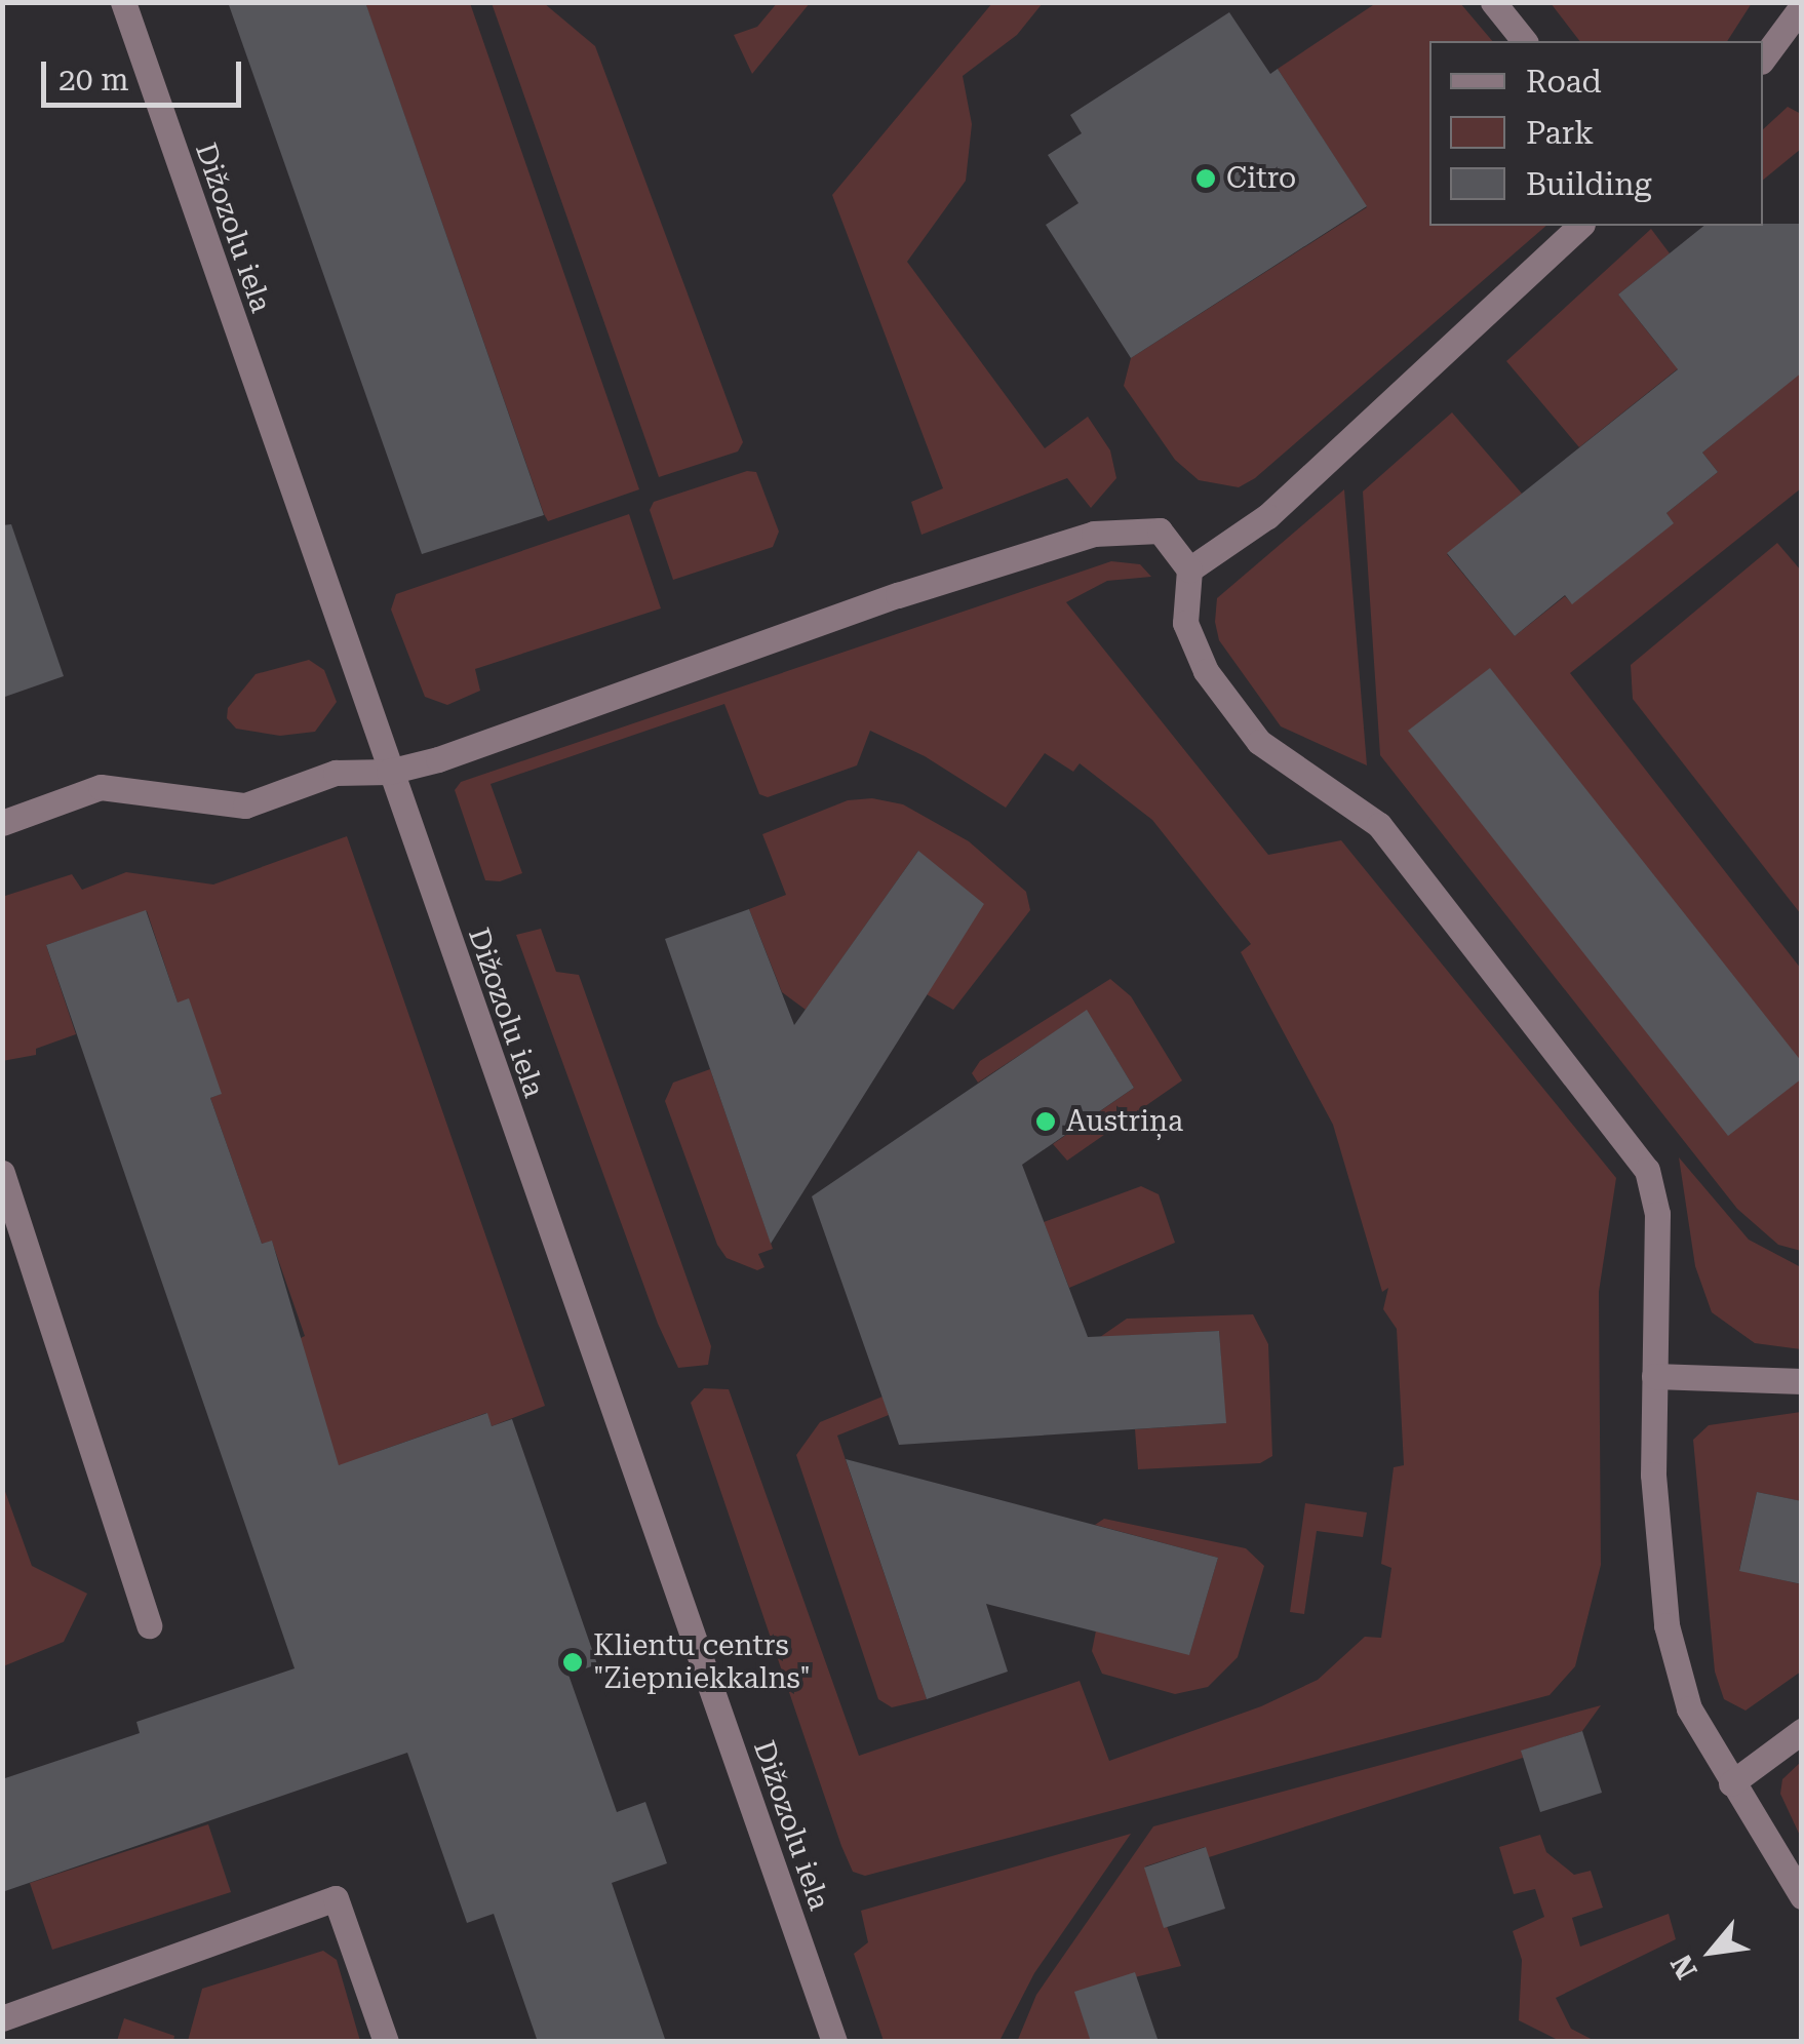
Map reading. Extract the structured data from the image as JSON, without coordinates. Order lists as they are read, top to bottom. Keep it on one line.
{"streets":{"street":["Dižozolu iela"]},"places":["Citro","Austriņa","Klientu centrs \"Ziepniekkalns\""],"legend":["Road","Park","Building"],"scale_bar":"20 m","north":"bottom left"}
